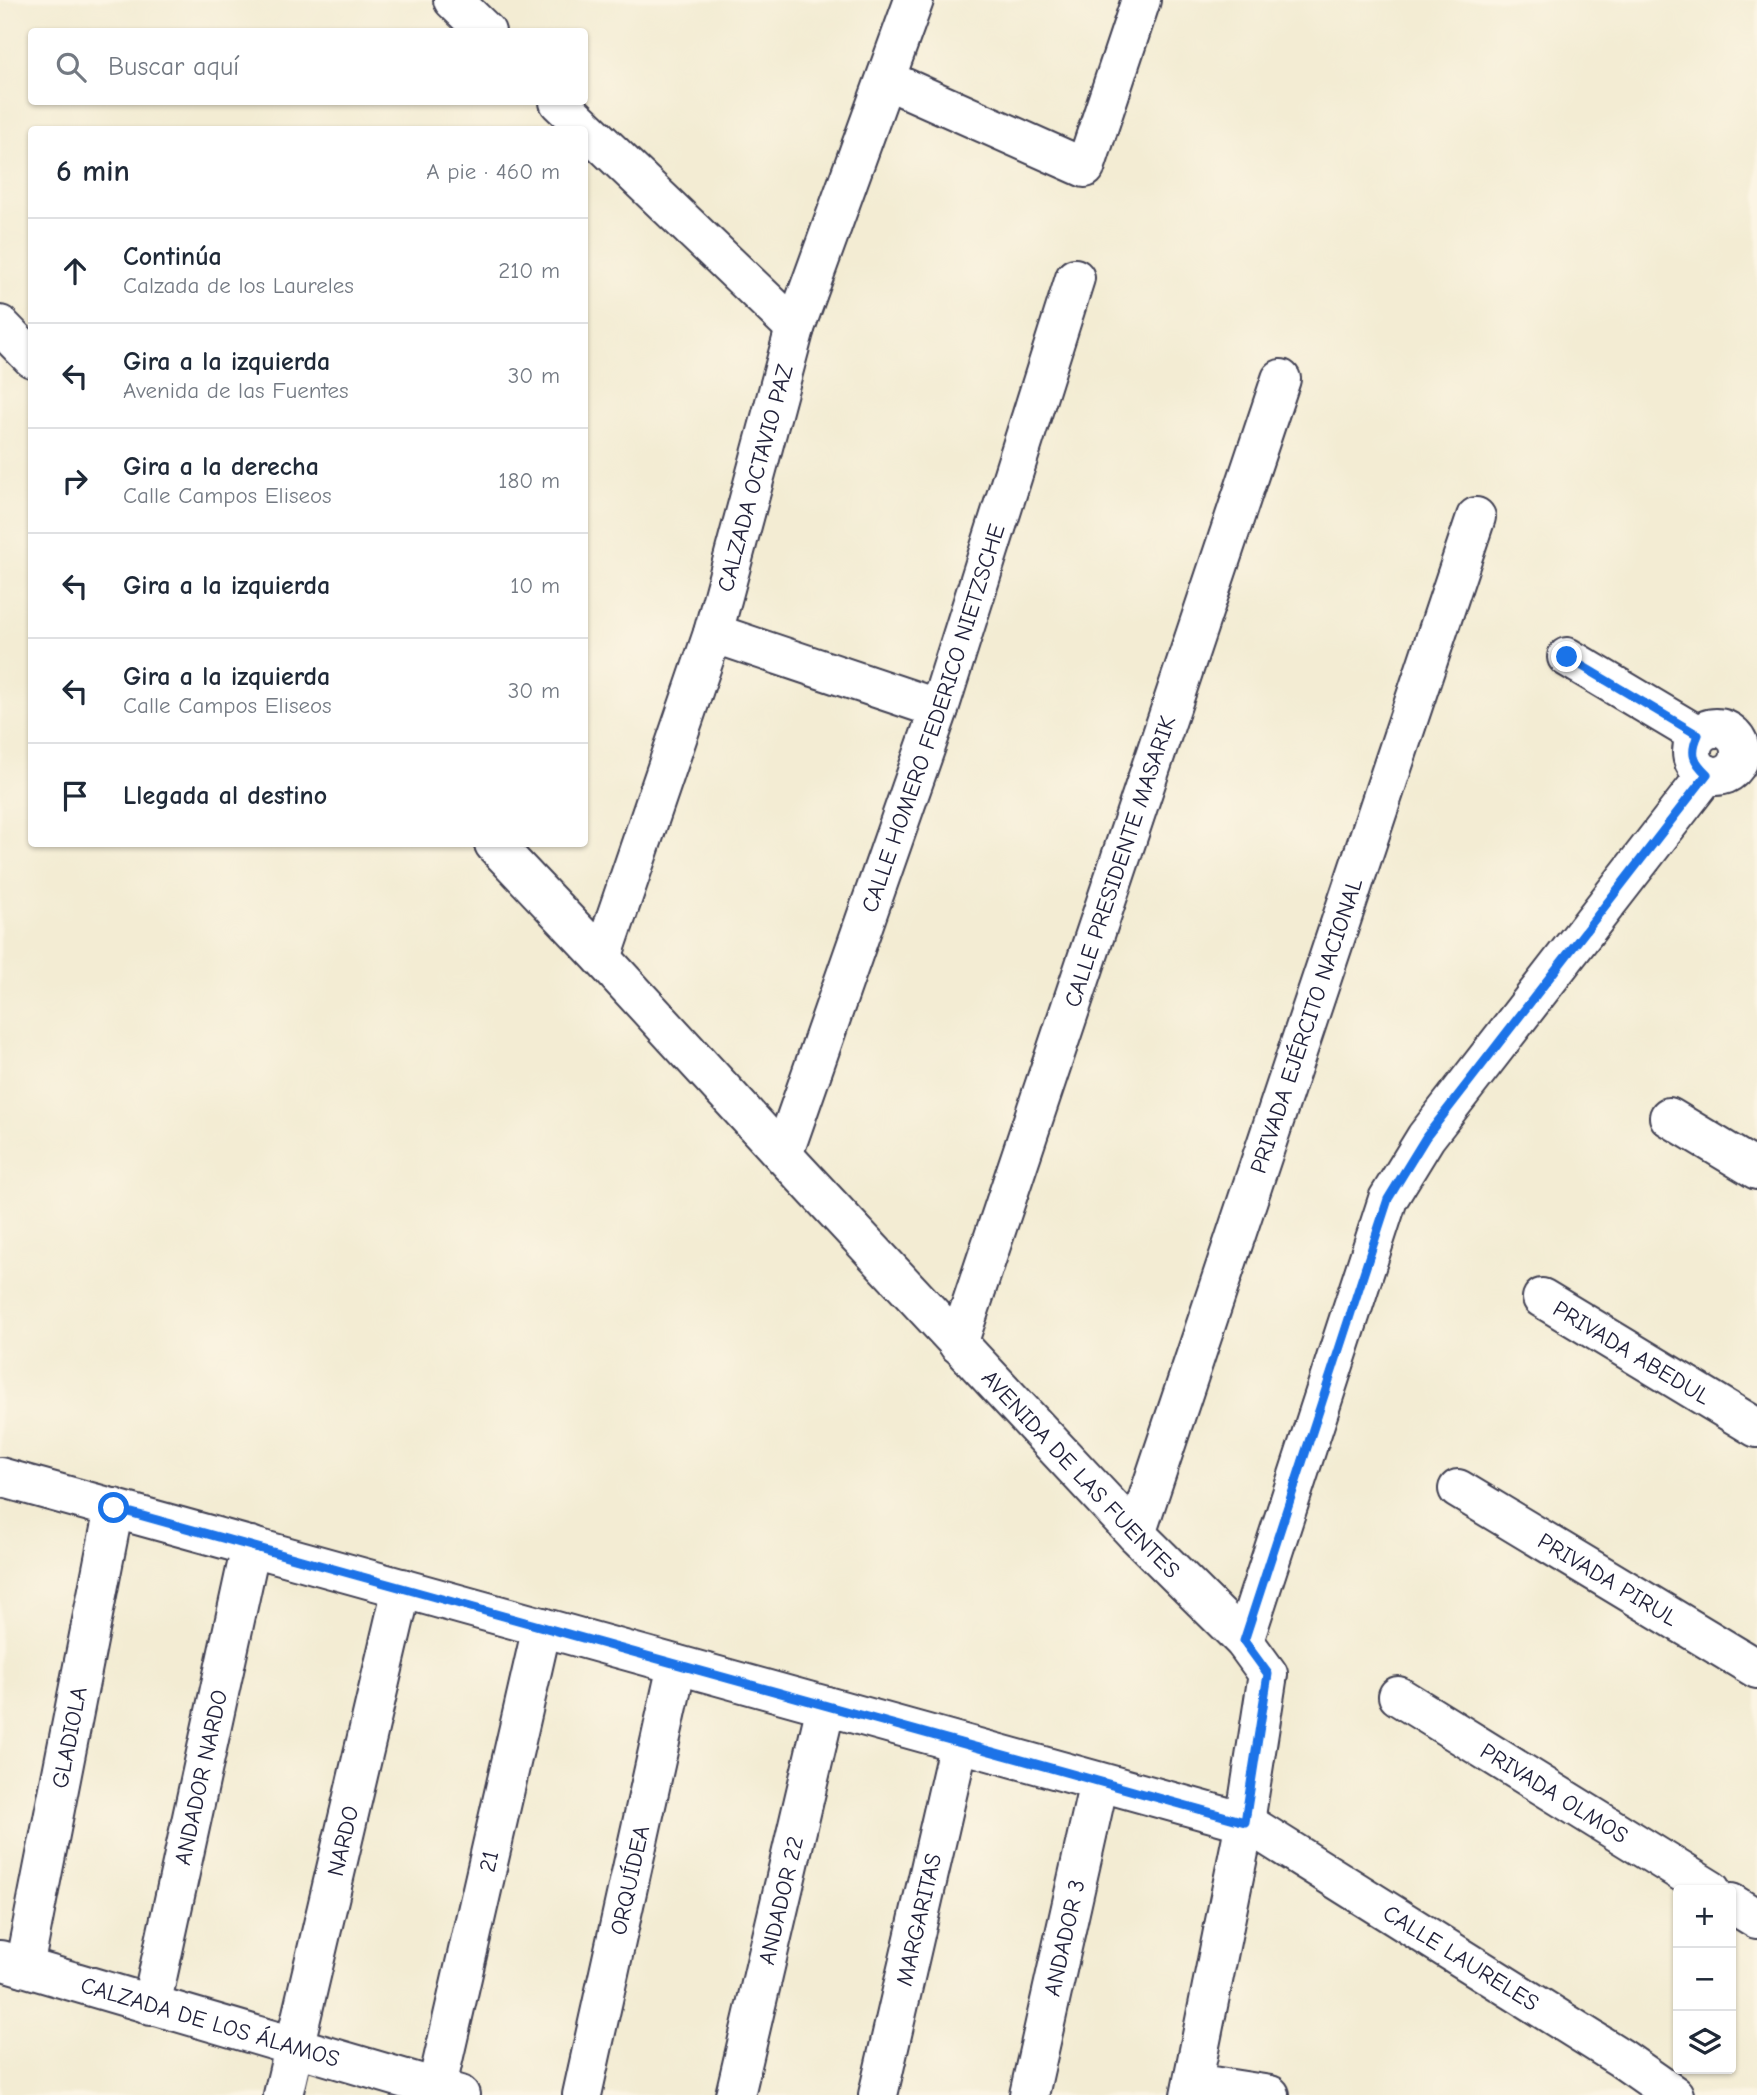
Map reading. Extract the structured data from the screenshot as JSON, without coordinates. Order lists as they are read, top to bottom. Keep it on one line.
{"streets":{"street":["CALZADA OCTAVIO PAZ","CALLE HOMERO FEDERICO NIETZSCHE","CALLE PRESIDENTE MASARIK","PRIVADA EJÉRCITO NACIONAL","PRIVADA ABEDUL","AVENIDA DE LAS FUENTES","PRIVADA PIRUL","GLADIOLA","ANDADOR NARDO","PRIVADA OLMOS","NARDO","21","ORQUÍDEA","ANDADOR 22","MARGARITAS","ANDADOR 3","CALLE LAURELES","CALZADA DE LOS ÁLAMOS"]},"crossings":[["CALZADA OCTAVIO PAZ","AVENIDA DE LAS FUENTES"],["CALLE HOMERO FEDERICO NIETZSCHE","AVENIDA DE LAS FUENTES"],["CALLE PRESIDENTE MASARIK","AVENIDA DE LAS FUENTES"],["PRIVADA EJÉRCITO NACIONAL","AVENIDA DE LAS FUENTES"],["AVENIDA DE LAS FUENTES","CALLE LAURELES"],["GLADIOLA","CALLE LAURELES"],["GLADIOLA","CALZADA DE LOS ÁLAMOS"],["ANDADOR NARDO","CALLE LAURELES"],["ANDADOR NARDO","CALZADA DE LOS ÁLAMOS"],["NARDO","CALLE LAURELES"],["NARDO","CALZADA DE LOS ÁLAMOS"],["21","CALLE LAURELES"],["21","CALZADA DE LOS ÁLAMOS"],["ORQUÍDEA","CALLE LAURELES"],["ANDADOR 22","CALLE LAURELES"],["MARGARITAS","CALLE LAURELES"],["ANDADOR 3","CALLE LAURELES"]],"page":{"search":"Buscar aquí","heading":["6 min","A pie · 460 m"],"list":[["Continúa","Calzada de los Laureles","210 m"],["Gira a la izquierda","Avenida de las Fuentes","30 m"],["Gira a la derecha","Calle Campos Eliseos","180 m"],["Gira a la izquierda","10 m"],["Gira a la izquierda","Calle Campos Eliseos","30 m"],"Llegada al destino"],"map_buttons":["+","−"]}}
